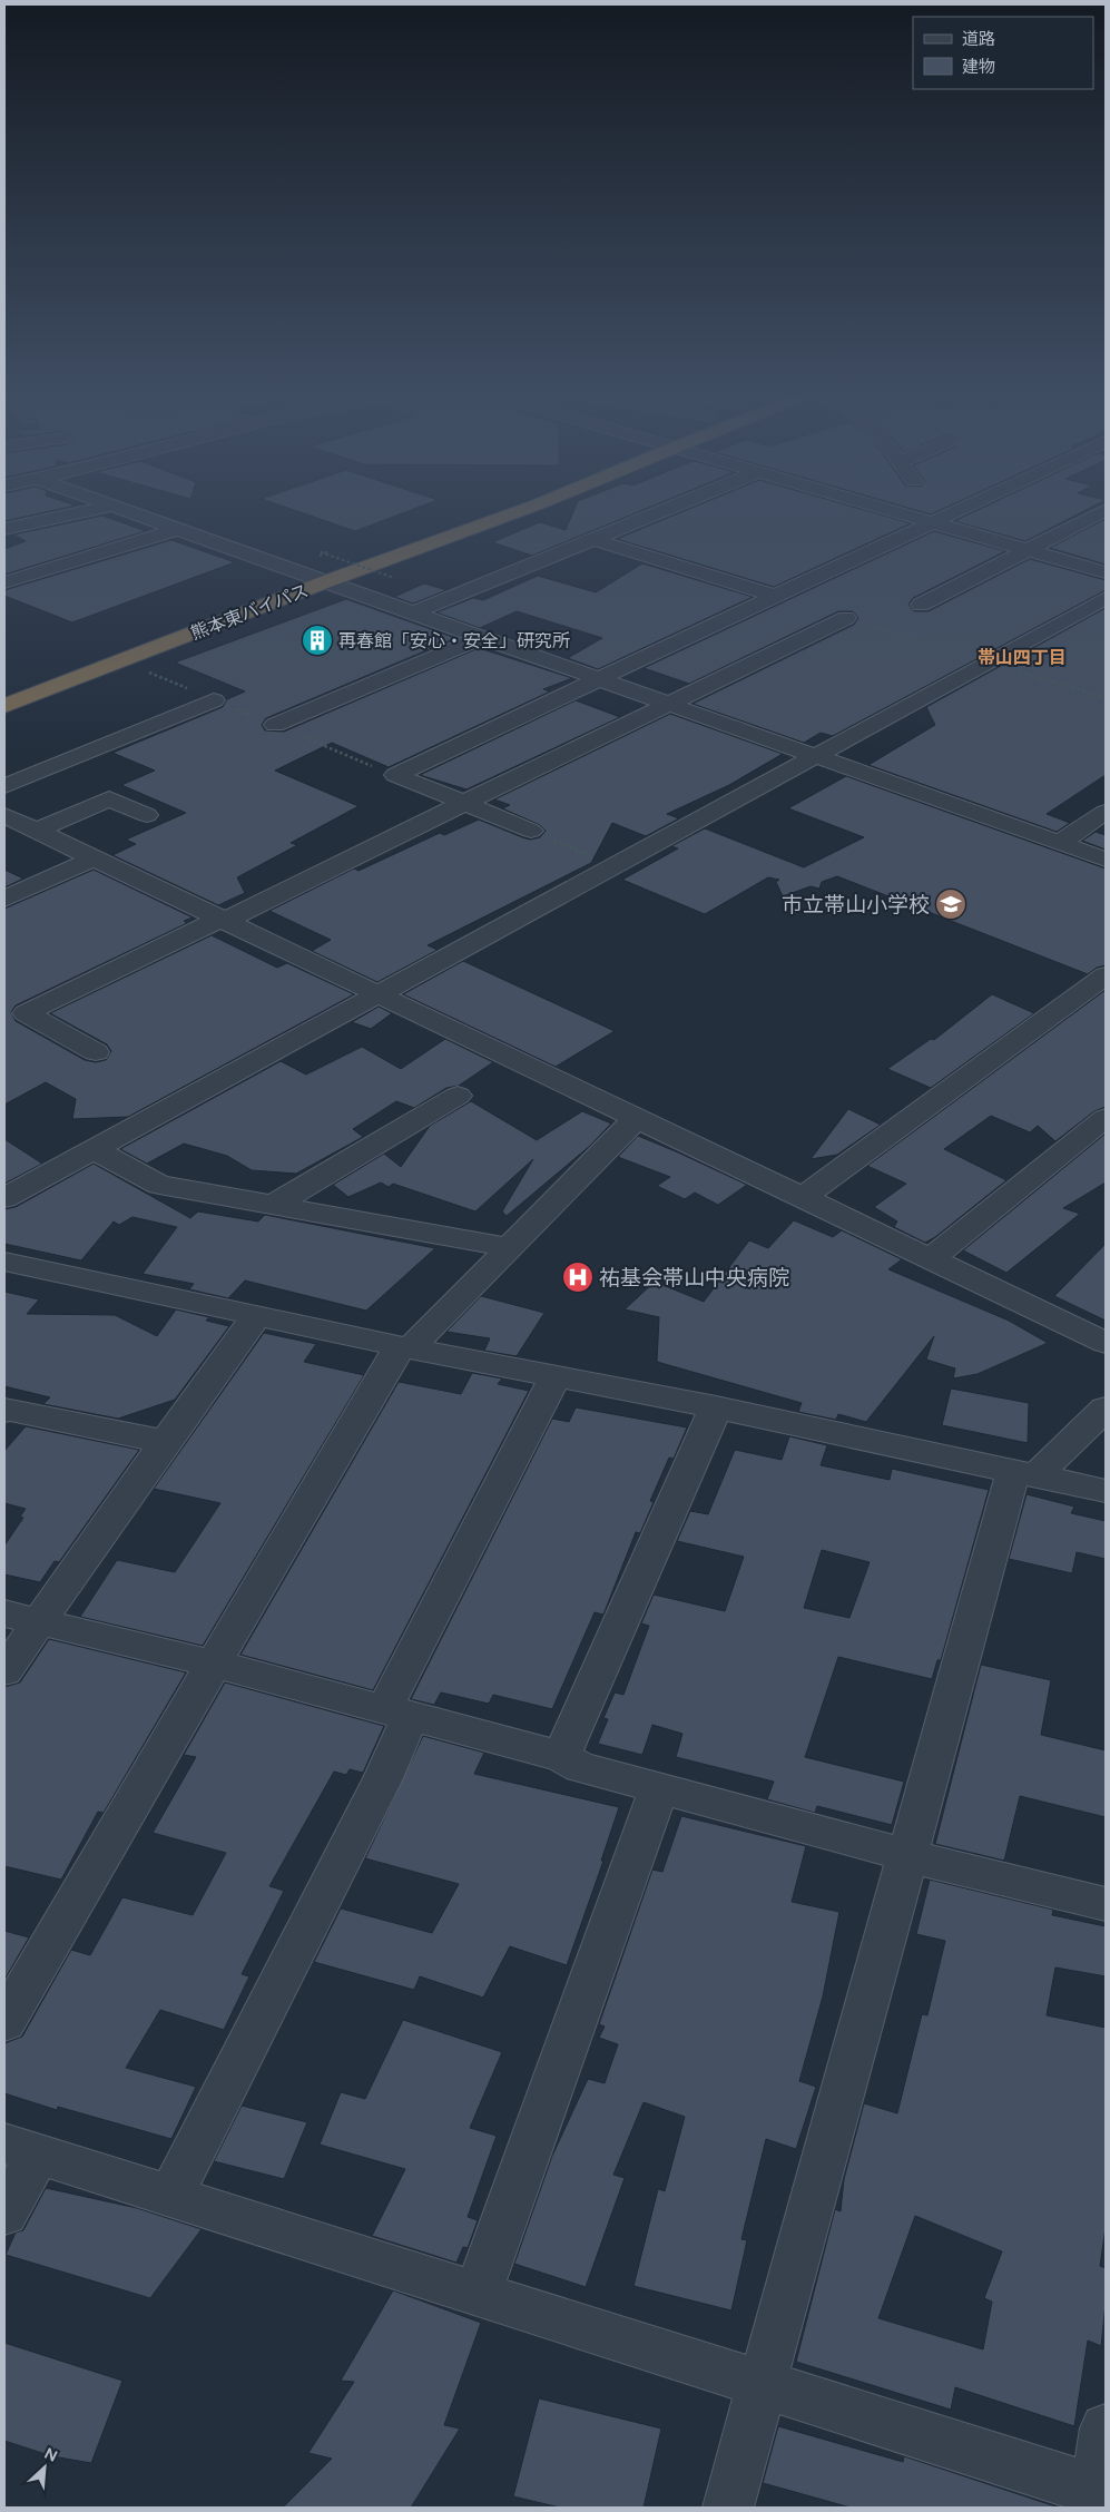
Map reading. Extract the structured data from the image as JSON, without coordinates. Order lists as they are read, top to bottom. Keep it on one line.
{"streets":{"highway":["熊本東バイパス"]},"districts":["帯山四丁目"],"places":{"building":["再春館「安心・安全」研究所"],"school or university":["市立帯山小学校"],"hospital":["祐基会帯山中央病院"]},"legend":["道路","建物"],"north":"top right"}
